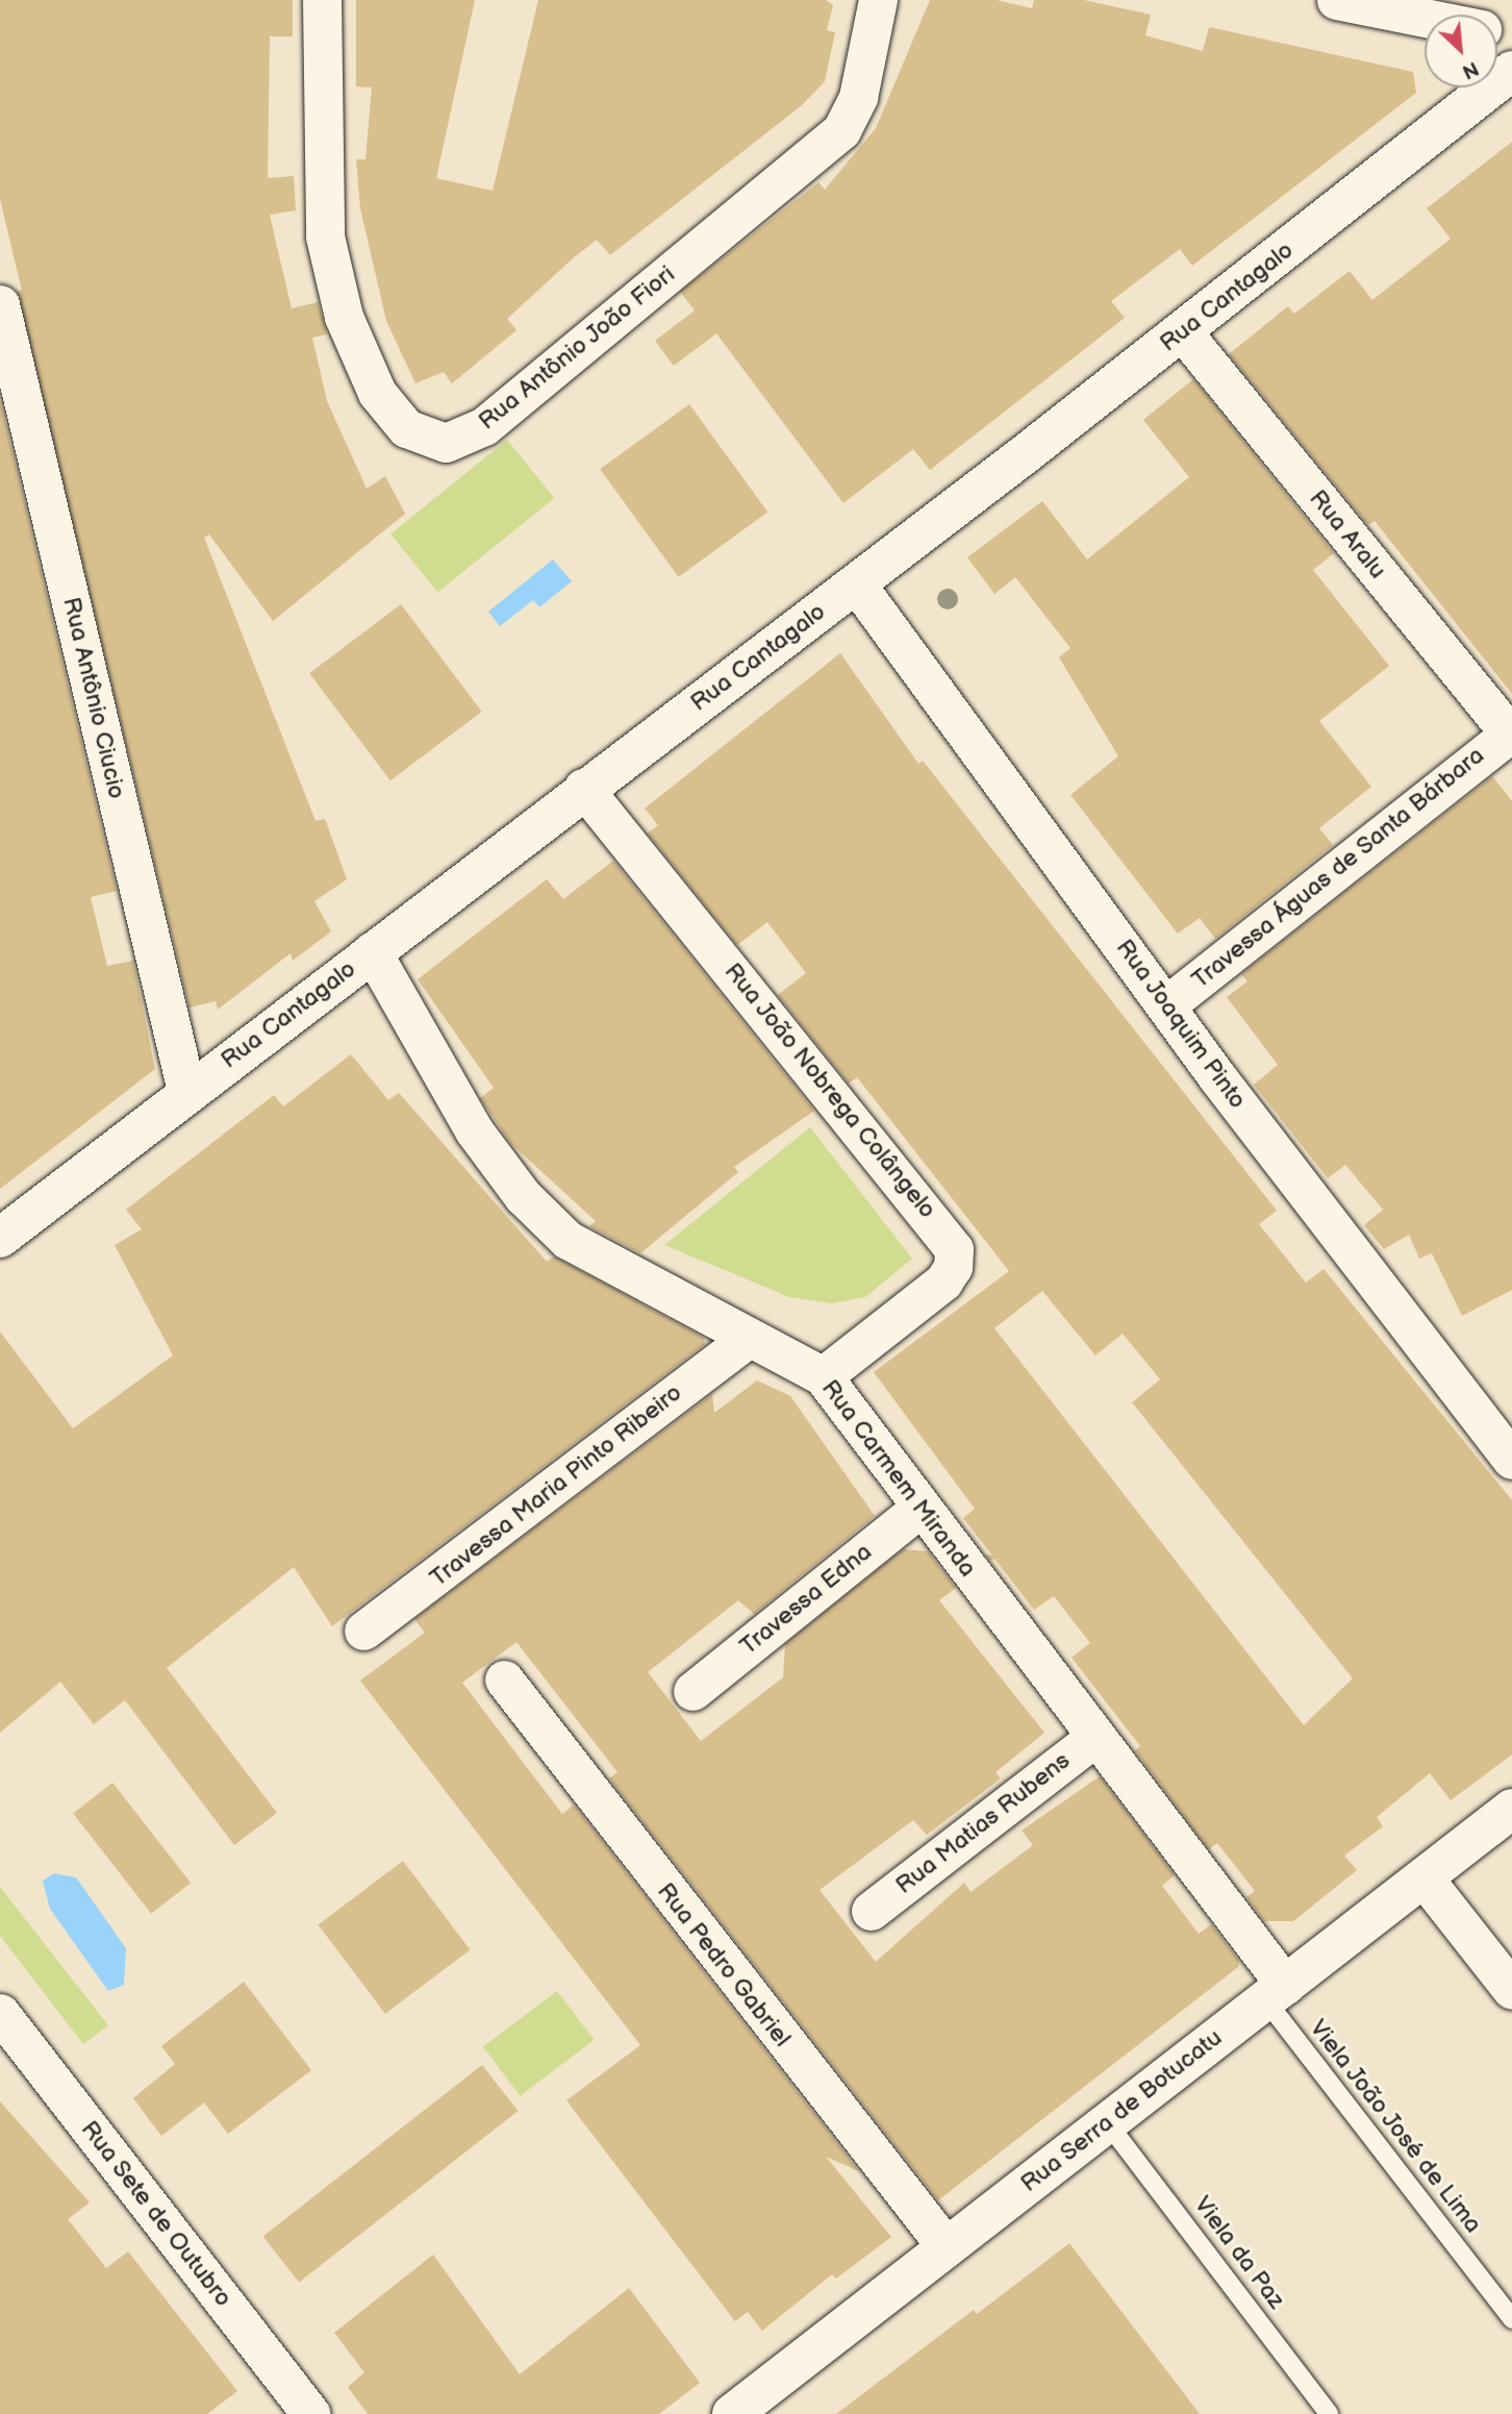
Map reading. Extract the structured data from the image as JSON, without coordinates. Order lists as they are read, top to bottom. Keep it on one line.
{"streets":{"street":["Rua Cantagalo","Rua Antônio João Fiori","Rua Aralu","Rua Antônio Ciucio","Travessa Águas de Santa Bárbara","Rua Joaquim Pinto","Rua João Nobrega Colângelo","Rua Carmem Miranda","Travessa Maria Pinto Ribeiro","Travessa Edna","Rua Matias Rubens","Rua Pedro Gabriel","Rua Serra de Botucatu","Rua Sete de Outubro"],"lane":["Viela João José de Lima","Viela da Paz"]},"crossings":[["Rua Cantagalo","Rua Aralu"],["Rua Cantagalo","Rua Antônio Ciucio"],["Rua Cantagalo","Rua Joaquim Pinto"],["Rua Cantagalo","Rua João Nobrega Colângelo"],["Rua Cantagalo","Rua Carmem Miranda"],["Rua Aralu","Travessa Águas de Santa Bárbara"],["Travessa Águas de Santa Bárbara","Rua Joaquim Pinto"],["Rua João Nobrega Colângelo","Rua Carmem Miranda"],["Rua Carmem Miranda","Travessa Maria Pinto Ribeiro"],["Rua Carmem Miranda","Travessa Edna"],["Rua Carmem Miranda","Rua Matias Rubens"],["Rua Carmem Miranda","Rua Serra de Botucatu"],["Rua Carmem Miranda","Viela João José de Lima"],["Rua Pedro Gabriel","Rua Serra de Botucatu"],["Rua Serra de Botucatu","Viela João José de Lima"],["Rua Serra de Botucatu","Viela da Paz"]],"north":"bottom right"}
